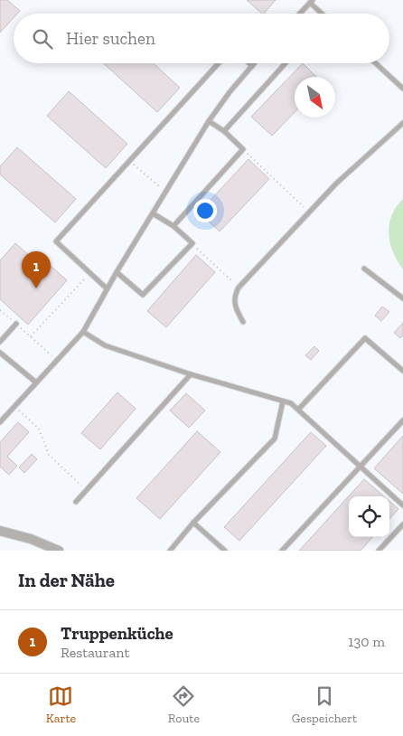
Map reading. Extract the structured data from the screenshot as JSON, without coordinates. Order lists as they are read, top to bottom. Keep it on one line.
{"north":"bottom right","page":{"search":"Hier suchen","pins":"1","heading":"In der Nähe","list":[{"mark":"1","name":"Truppenküche","note":"Restaurant","value":"130 m"}],"nav":["Karte","Route","Gespeichert"]}}
